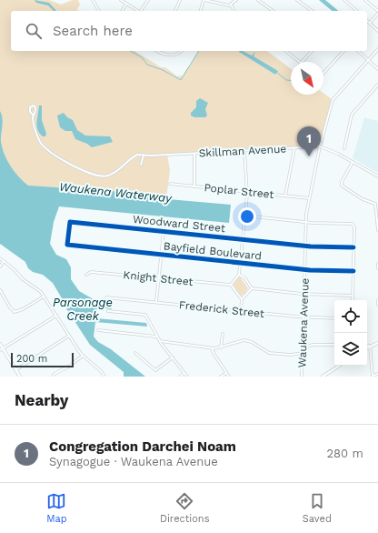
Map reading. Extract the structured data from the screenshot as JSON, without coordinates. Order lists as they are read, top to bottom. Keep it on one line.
{"streets":{"street":["Skillman Avenue","Poplar Street","Woodward Street","Bayfield Boulevard","Knight Street","Frederick Street","Waukena Avenue"]},"crossings":[["Skillman Avenue","Waukena Avenue"],["Poplar Street","Waukena Avenue"],["Woodward Street","Bayfield Boulevard"],["Woodward Street","Waukena Avenue"],["Bayfield Boulevard","Waukena Avenue"],["Frederick Street","Waukena Avenue"]],"water":["Waukena Waterway","Parsonage Creek"],"scale_bar":"200 m","north":"bottom right","page":{"search":"Search here","pins":"1","scale":"200 m","heading":"Nearby","list":[{"mark":"1","name":"Congregation Darchei Noam","note":"Synagogue · Waukena Avenue","value":"280 m"}],"nav":["Map","Directions","Saved"]}}
